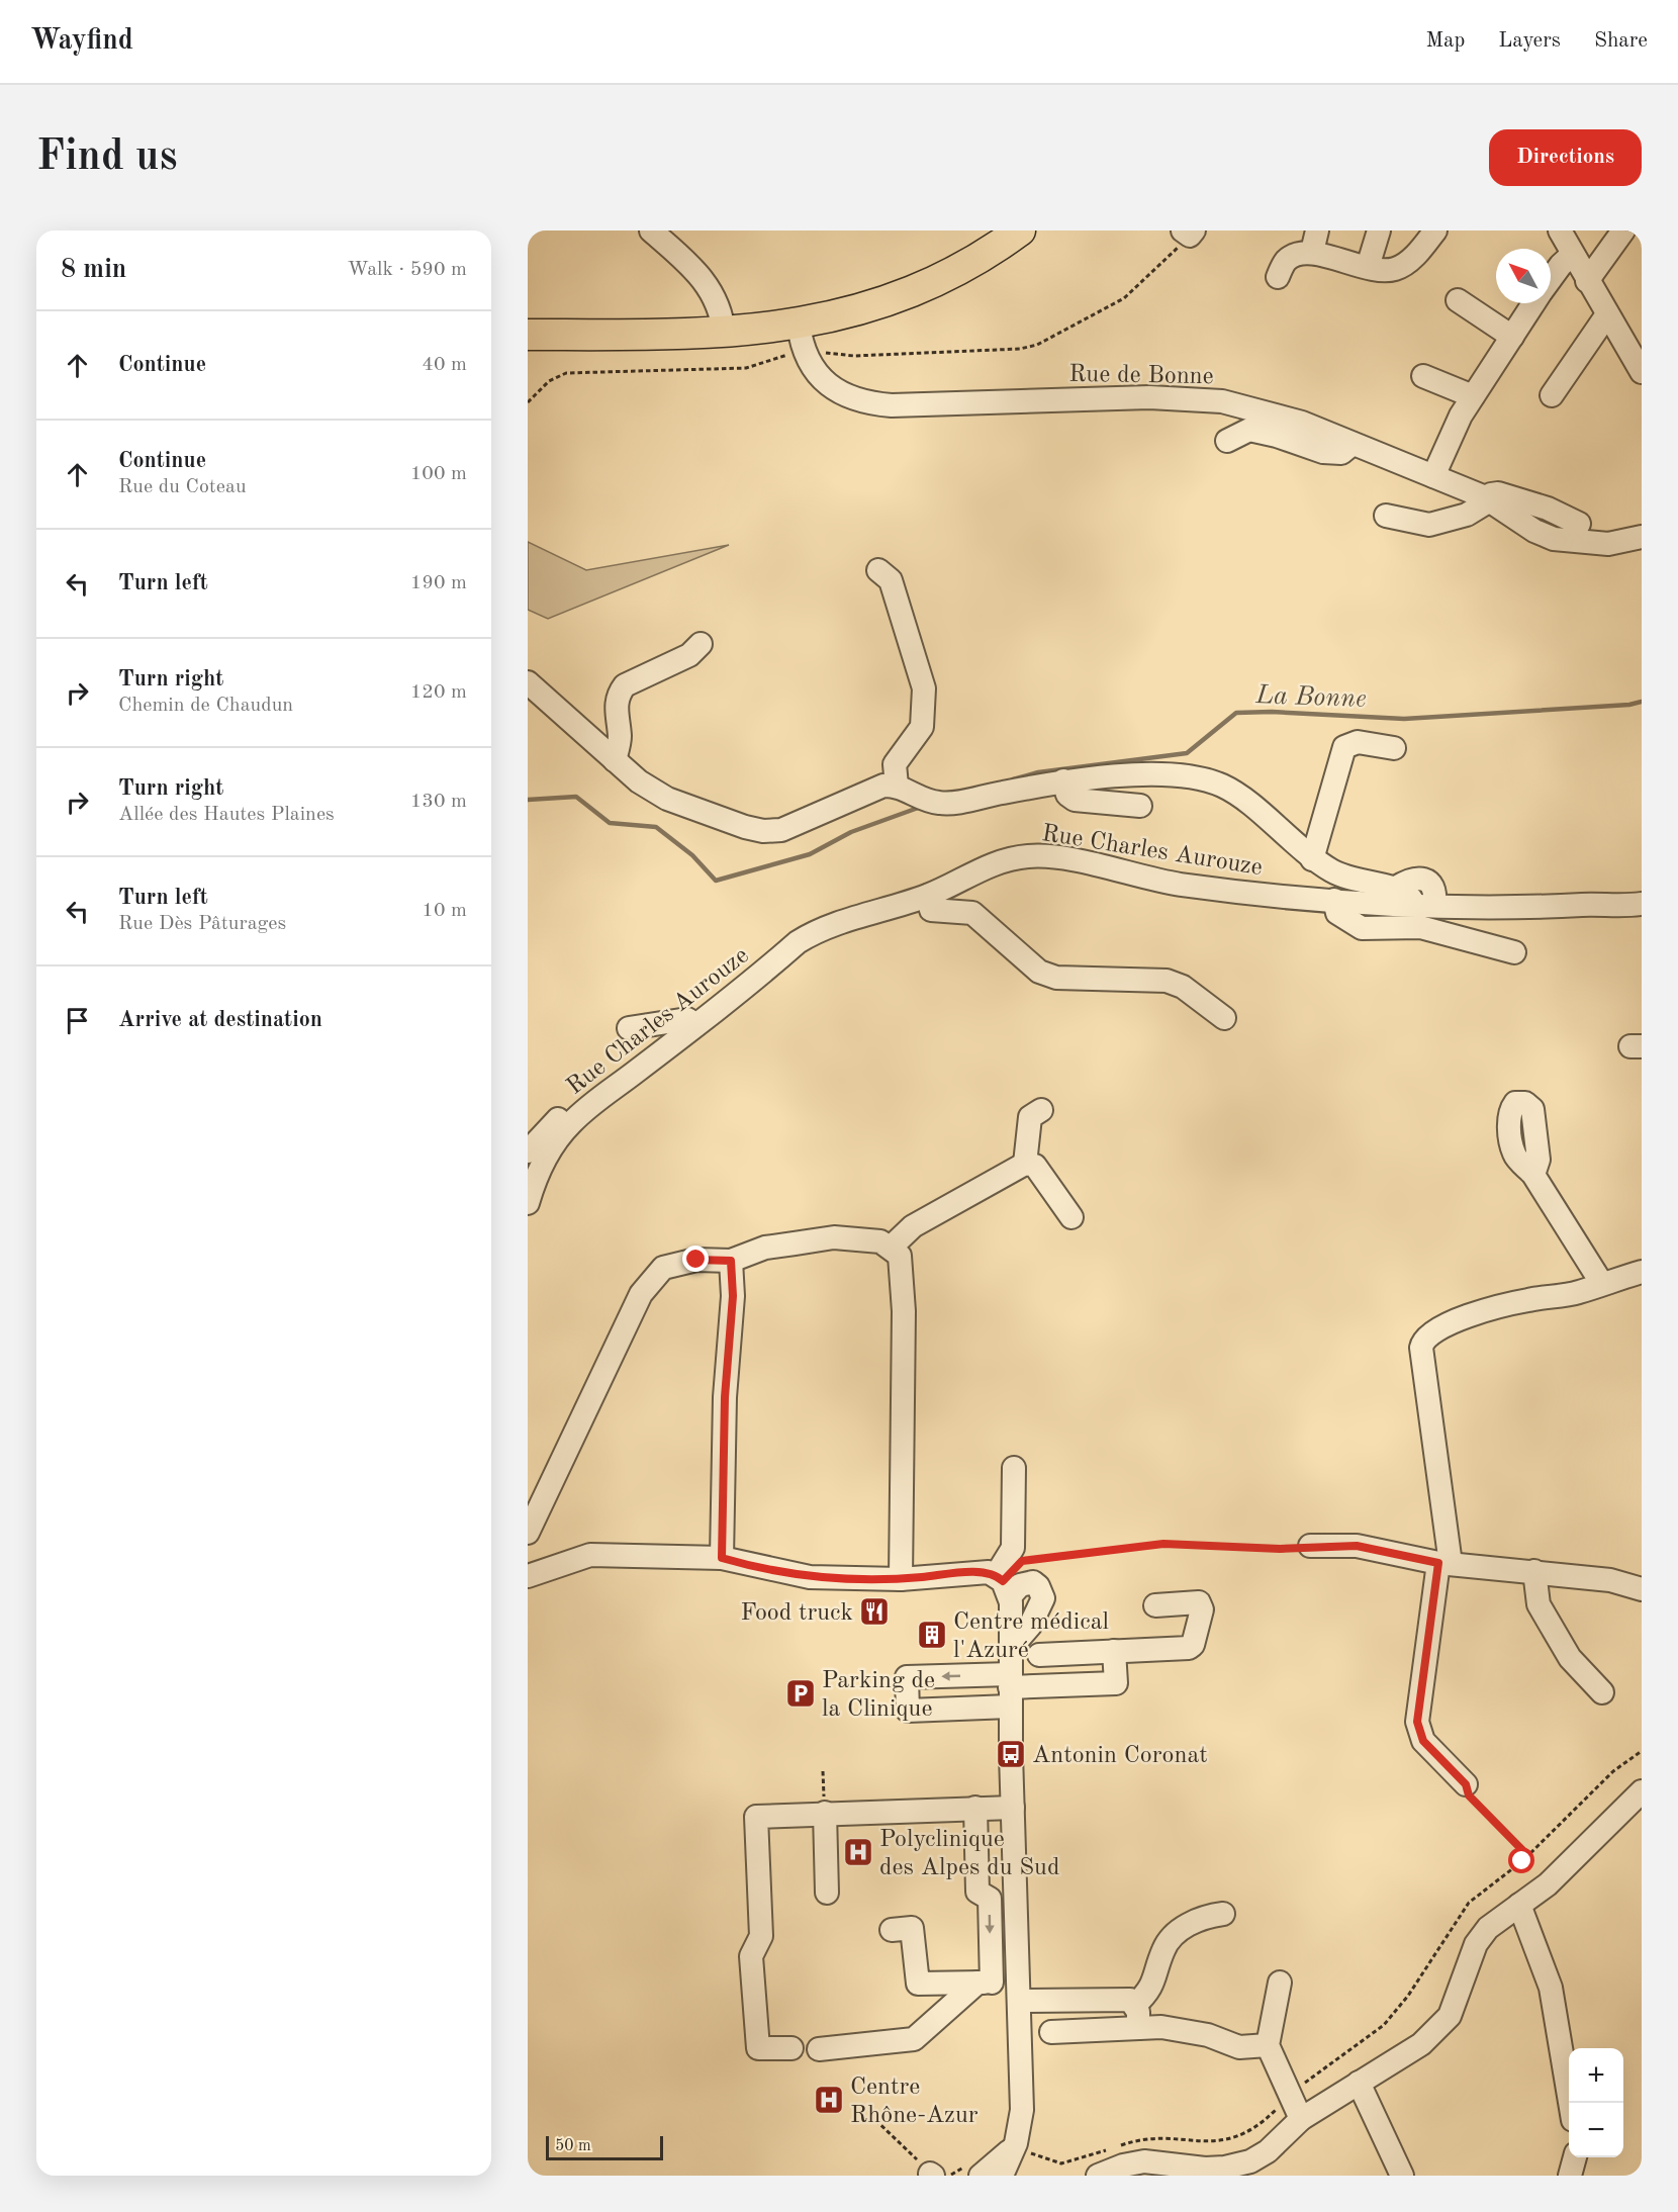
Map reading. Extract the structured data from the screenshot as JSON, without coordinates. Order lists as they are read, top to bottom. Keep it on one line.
{"streets":{"street":["Rue de Bonne","Rue Charles Aurouze"]},"water":["La Bonne"],"places":{"restaurant":["Food truck"],"building":["Centre médical l'Azuré"],"parking":["Parking de la Clinique"],"bus stop":["Antonin Coronat"],"hospital":["Polyclinique des Alpes du Sud","Centre Rhône-Azur"]},"scale_bar":"50 m","north":"top left","page":{"header":"Wayfind","nav":["Map","Layers","Share"],"buttons":"Directions","title":"Find us","heading":["8 min","Walk · 590 m"],"list":[["Continue","40 m"],["Continue","Rue du Coteau","100 m"],["Turn left","190 m"],["Turn right","Chemin de Chaudun","120 m"],["Turn right","Allée des Hautes Plaines","130 m"],["Turn left","Rue Dès Pâturages","10 m"],"Arrive at destination"],"map_buttons":["+","−"],"scale":"50 m"}}
